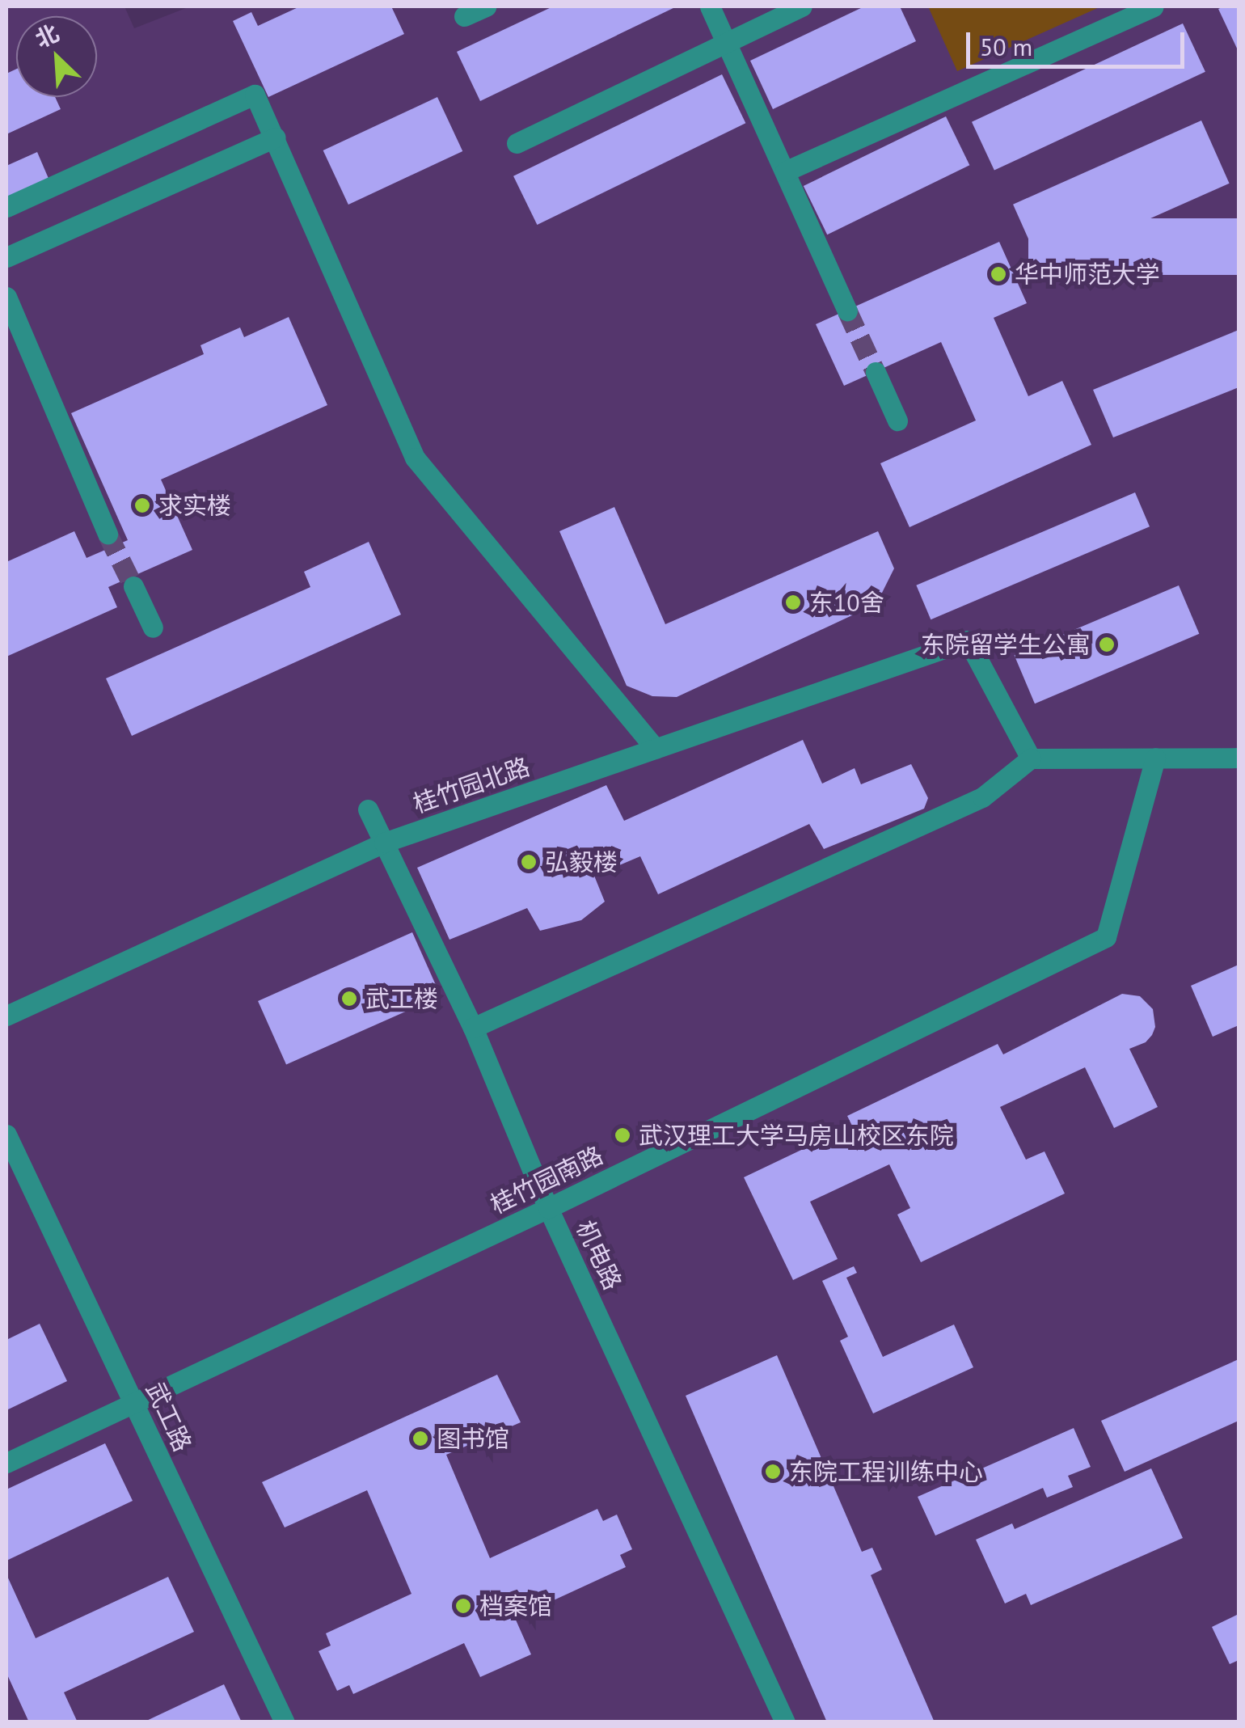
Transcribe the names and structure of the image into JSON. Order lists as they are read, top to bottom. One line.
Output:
{"streets":{"street":["桂竹园北路","桂竹园南路","机电路","武工路"]},"crossings":[["桂竹园北路","机电路"],["桂竹园南路","机电路"],["桂竹园南路","武工路"]],"places":["华中师范大学","求实楼","东10舍","东院留学生公寓","弘毅楼","武工楼","武汉理工大学马房山校区东院","图书馆","东院工程训练中心","档案馆"],"scale_bar":"50 m","north":"top left"}
